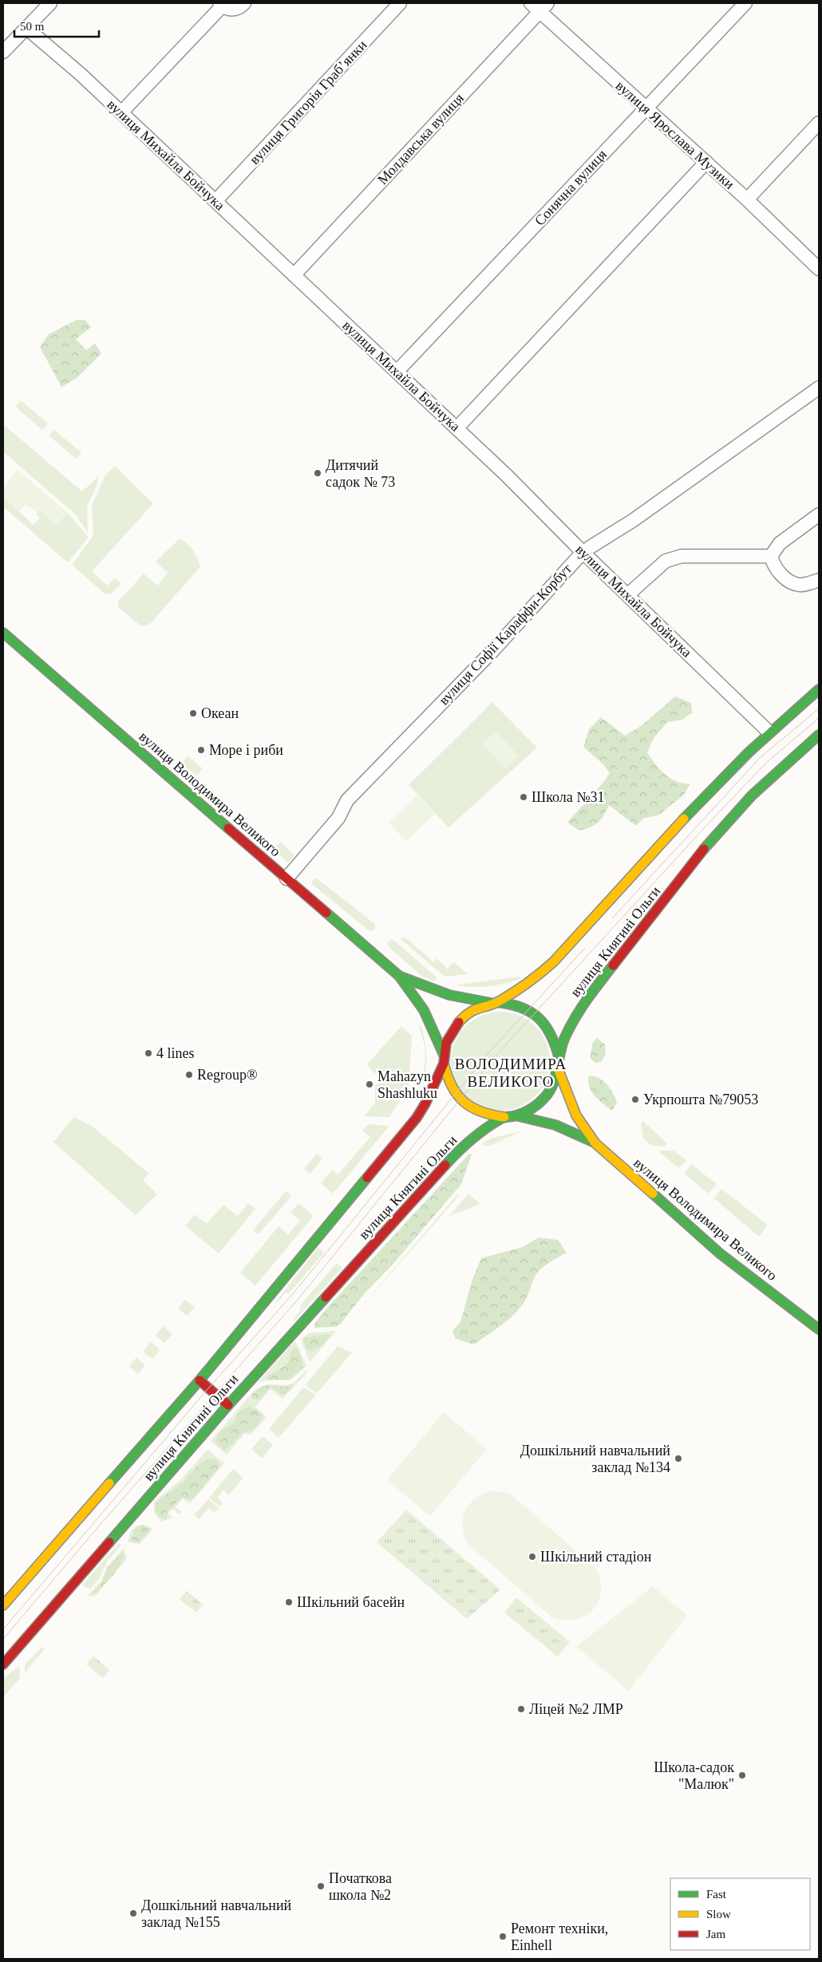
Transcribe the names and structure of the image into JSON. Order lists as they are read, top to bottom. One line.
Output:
{"streets":{"main road":["вулиця Володимира Великого","вулиця Княгині Ольги"],"street":["вулиця Григорія Грабʼянки","вулиця Ярослава Музики","Молдавська вулиця","вулиця Михайла Бойчука","Сонячна вулиця","вулиця Софії Караффи-Корбут"]},"crossings":[["вулиця Григорія Грабʼянки","вулиця Михайла Бойчука"],["вулиця Ярослава Музики","Молдавська вулиця"],["вулиця Ярослава Музики","Сонячна вулиця"],["Молдавська вулиця","вулиця Михайла Бойчука"],["вулиця Михайла Бойчука","Сонячна вулиця"],["вулиця Михайла Бойчука","вулиця Софії Караффи-Корбут"],["вулиця Михайла Бойчука","вулиця Княгині Ольги"],["вулиця Софії Караффи-Корбут","вулиця Володимира Великого"],["вулиця Володимира Великого","вулиця Княгині Ольги"]],"districts":["ВОЛОДИМИРА ВЕЛИКОГО"],"places":["Дитячий садок № 73","Океан","Море і риби","Школа №31","4 lines","Regroup®","Mahazyn Shashluku","Укрпошта №79053","Дошкільний навчальний заклад №134","Шкільний стадіон","Шкільний басейн","Ліцей №2 ЛМР","Школа-садок \"Малюк\"","Початкова школа №2","Дошкільний навчальний заклад №155","Ремонт техніки, Einhell"],"legend":["Fast","Slow","Jam"],"scale_bar":"50 m"}
